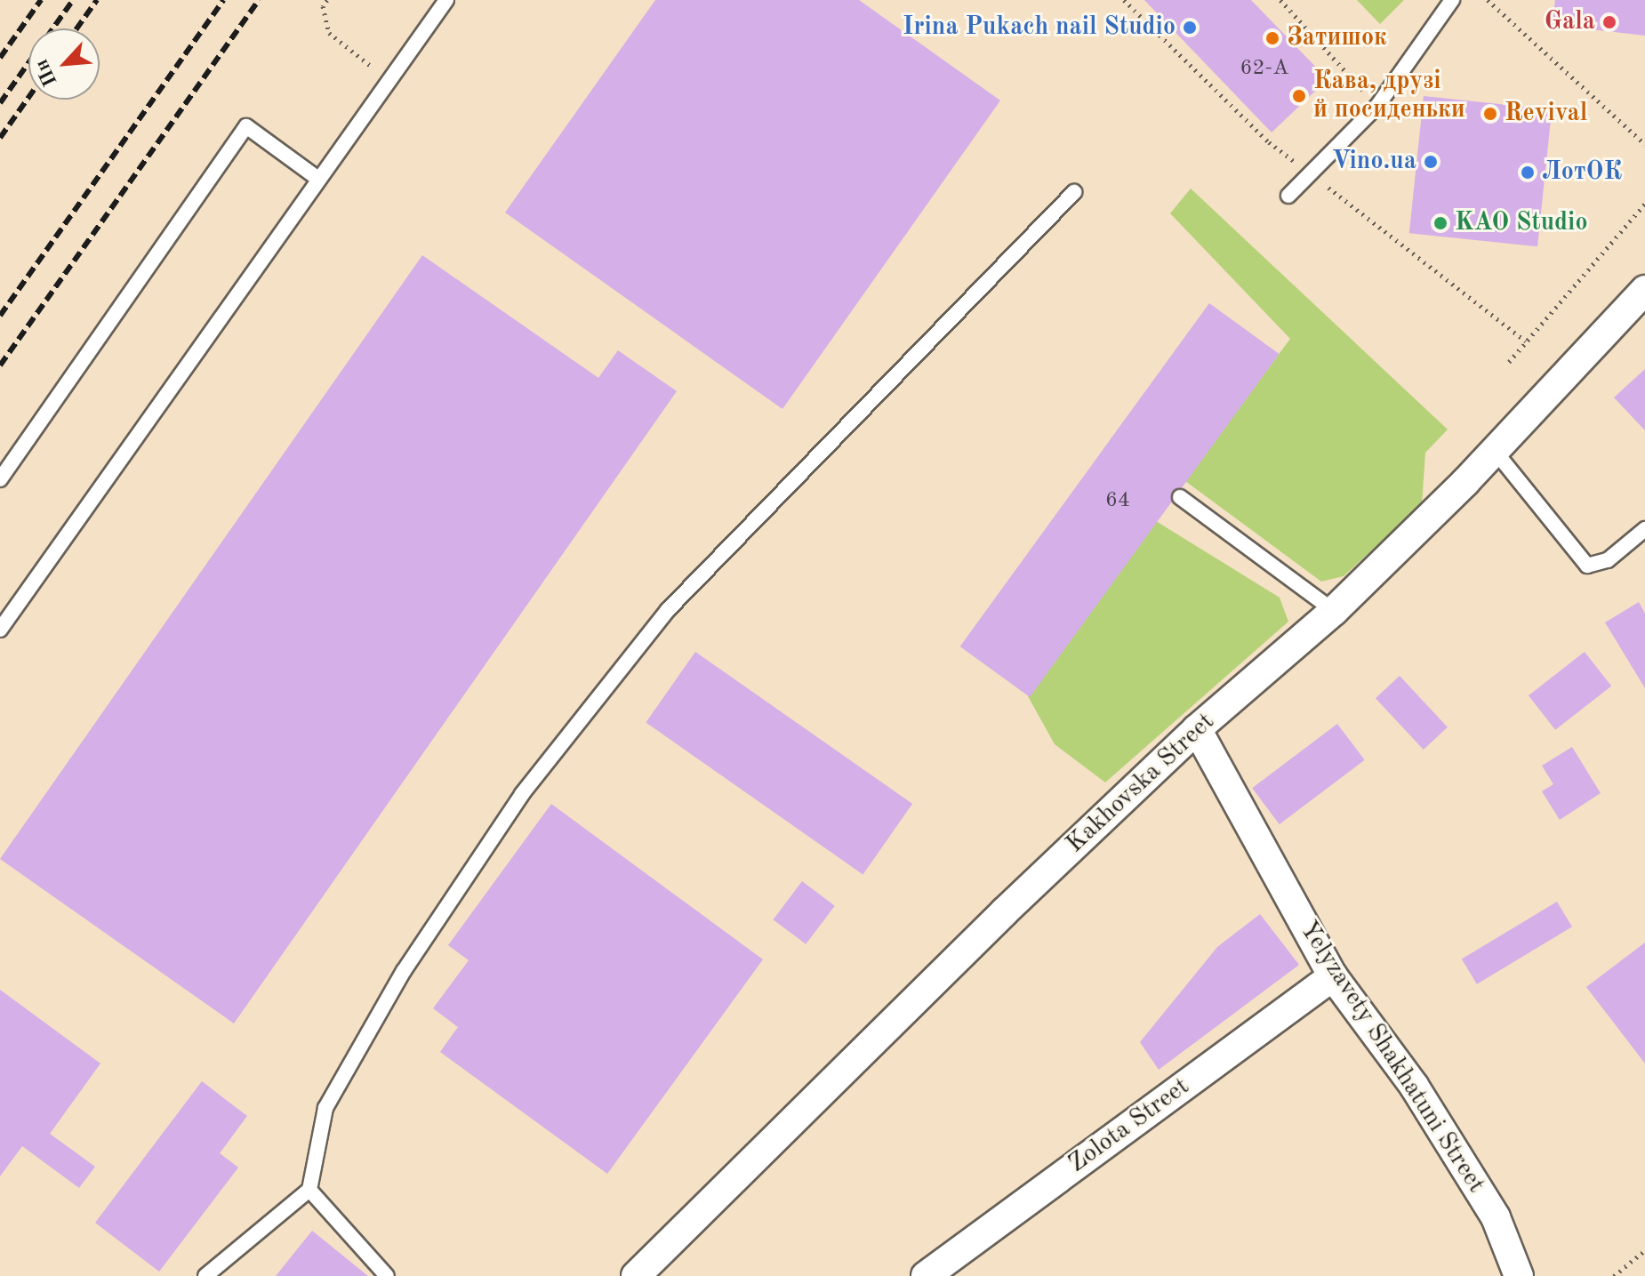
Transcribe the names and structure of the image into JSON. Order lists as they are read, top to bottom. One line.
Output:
{"streets":{"street":["Kakhovska Street","Yelyzavety Shakhatuni Street","Zolota Street"]},"crossings":[["Kakhovska Street","Yelyzavety Shakhatuni Street"],["Yelyzavety Shakhatuni Street","Zolota Street"]],"places":["Gala","Irina Pukach nail Studio","Затишок","Кава, друзі й посиденьки","Revival","Vino.ua","ЛотОК","KAO Studio"],"house_numbers":["62-А","64"],"north":"bottom left"}
